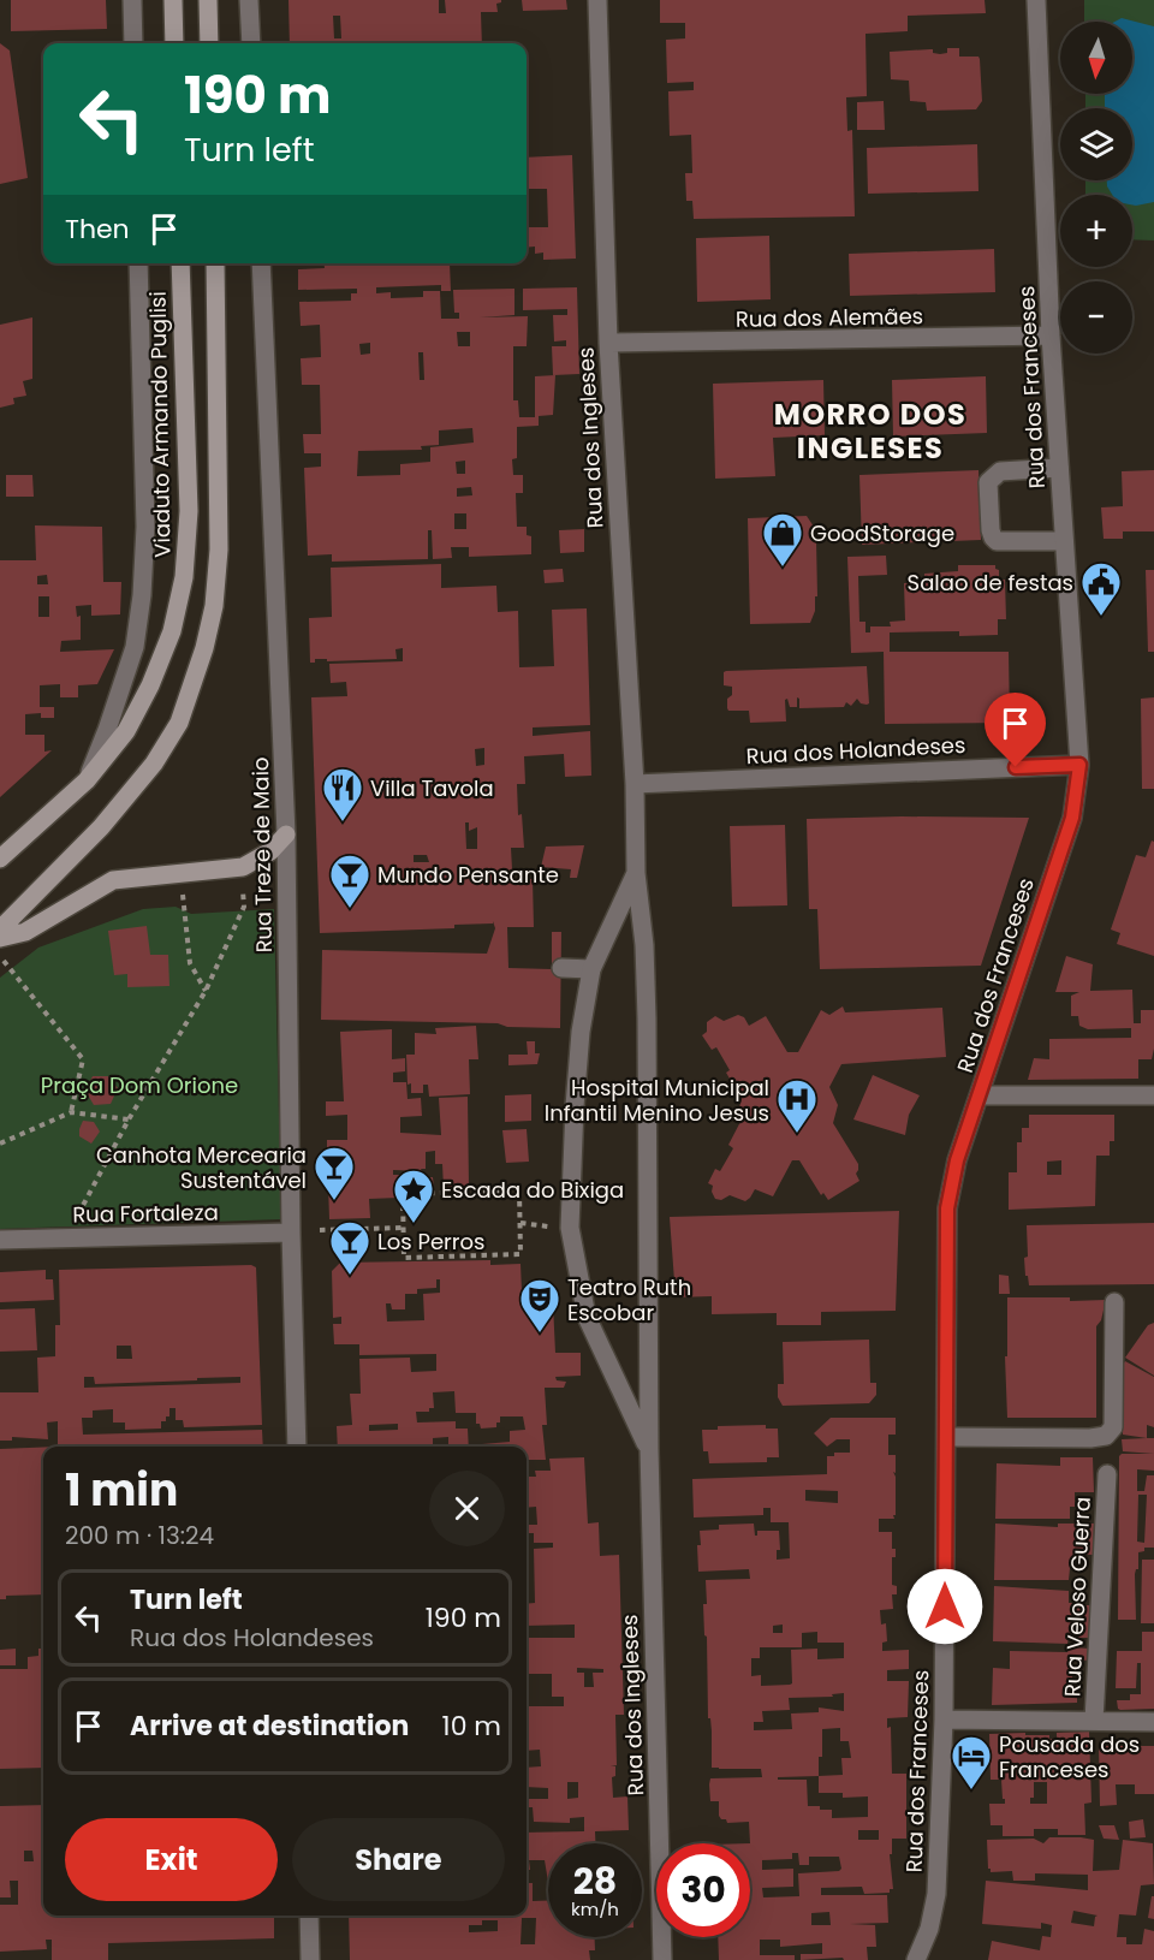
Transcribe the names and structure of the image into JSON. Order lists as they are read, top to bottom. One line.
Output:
{"streets":{"main road":["Viaduto Armando Puglisi"],"street":["Rua dos Alemães","Rua dos Franceses","Rua dos Ingleses","Rua dos Holandeses","Rua Treze de Maio","Rua Fortaleza","Rua Veloso Guerra"]},"crossings":[["Rua dos Alemães","Rua dos Franceses"],["Rua dos Alemães","Rua dos Ingleses"],["Rua dos Franceses","Rua dos Holandeses"],["Rua dos Franceses","Rua Veloso Guerra"],["Rua dos Ingleses","Rua dos Holandeses"],["Rua Treze de Maio","Rua Fortaleza"]],"districts":["MORRO DOS INGLESES"],"parks":["Praça Dom Orione"],"places":{"shop":["GoodStorage"],"public building":["Salao de festas"],"restaurant":["Villa Tavola"],"bar":["Mundo Pensante","Canhota Mercearia Sustentável","Los Perros"],"hospital":["Hospital Municipal Infantil Menino Jesus"],"place":["Escada do Bixiga"],"theatre":["Teatro Ruth Escobar"],"hotel":["Pousada dos Franceses"]},"north":"bottom","page":{"map_buttons":["+","−"],"turn":["190 m","Turn left"],"then":"Then","heading":["1 min","200 m · 13:24"],"list":[{"name":"Turn left","note":"Rua dos Holandeses","value":"190 m"},{"name":"Arrive at destination","value":"10 m"}],"buttons":["Exit","Share"],"speed":"28 km/h","limit":"30"}}
